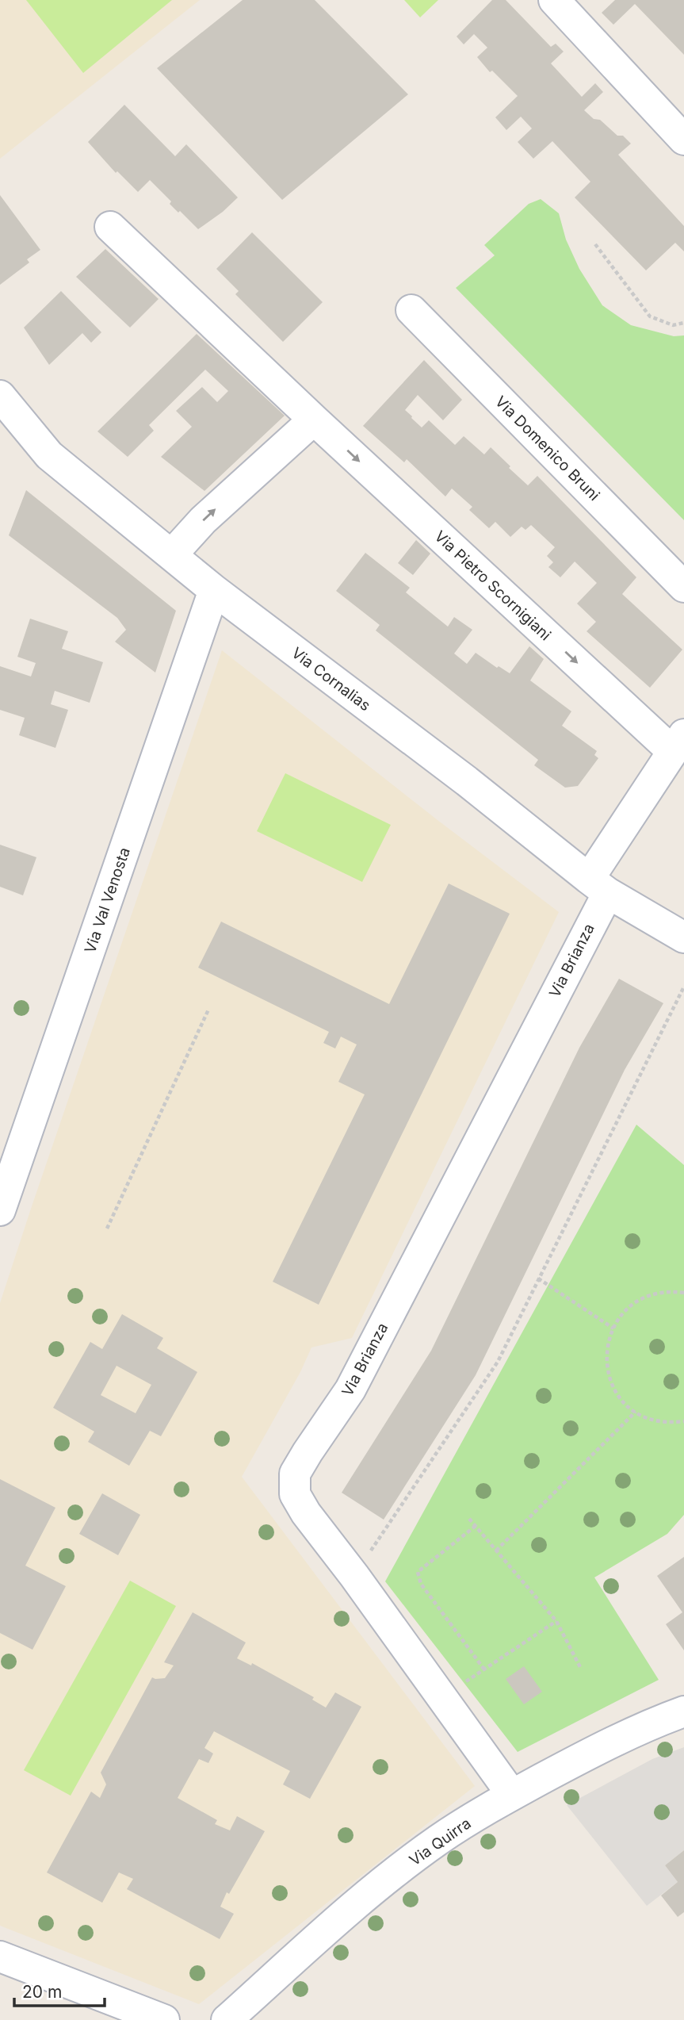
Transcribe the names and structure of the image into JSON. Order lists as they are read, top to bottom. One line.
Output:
{"streets":{"street":["Via Domenico Bruni","Via Pietro Scornigiani","Via Cornalias","Via Val Venosta","Via Brianza","Via Quirra"]},"crossings":[["Via Pietro Scornigiani","Via Brianza"],["Via Cornalias","Via Val Venosta"],["Via Cornalias","Via Brianza"],["Via Brianza","Via Quirra"]],"one_way":["Via Pietro Scornigiani"],"scale_bar":"20 m"}
